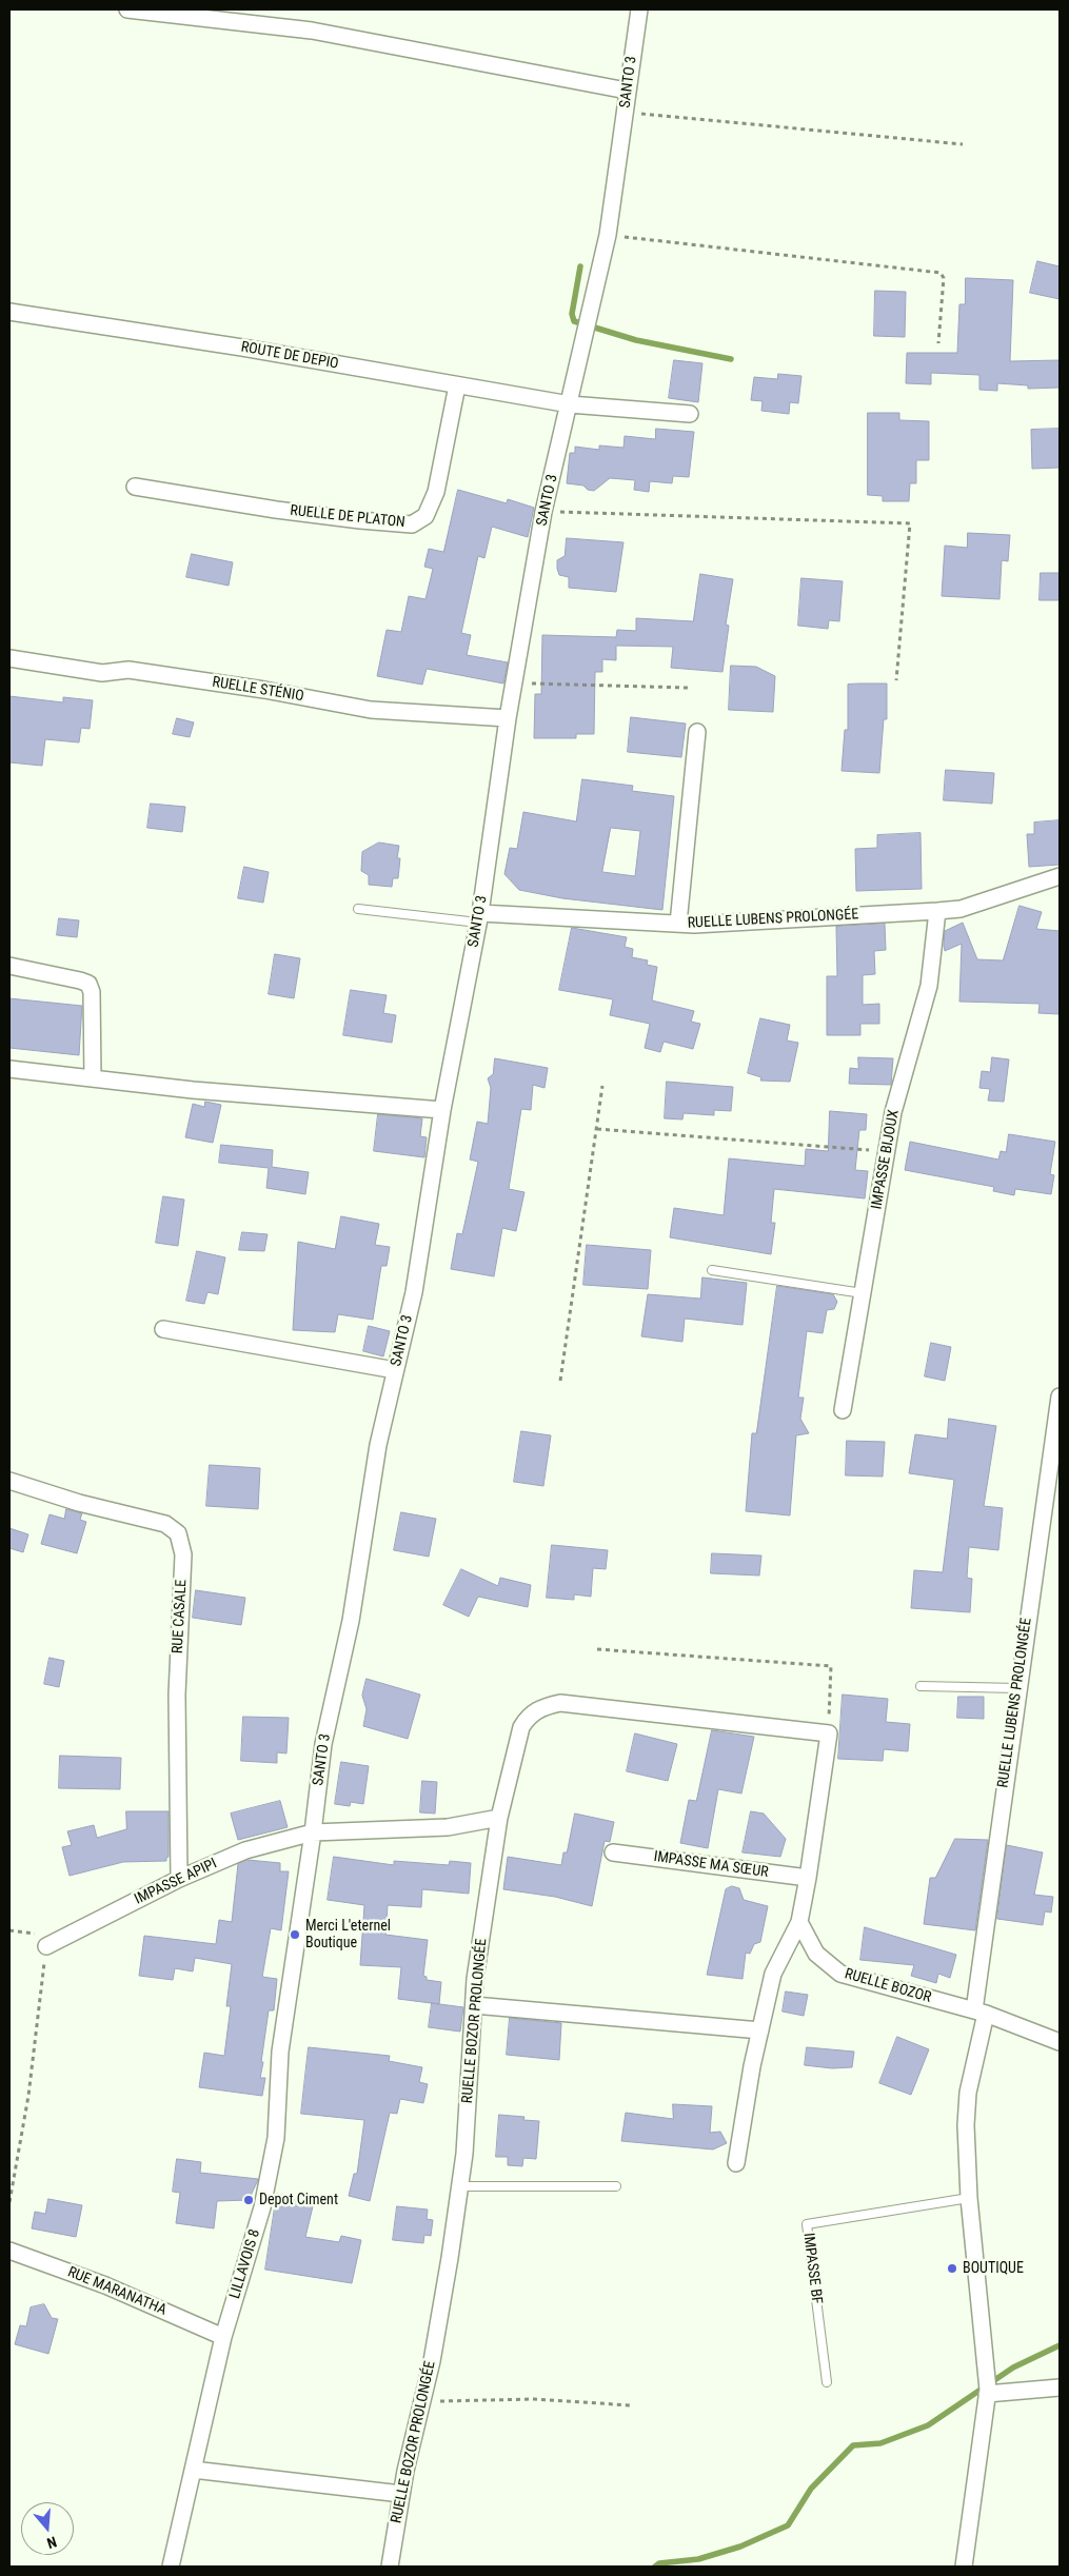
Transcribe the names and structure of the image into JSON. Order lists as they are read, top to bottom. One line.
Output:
{"streets":{"street":["SANTO 3","ROUTE DE DEPIO","RUELLE DE PLATON","RUELLE STÉNIO","RUELLE LUBENS PROLONGÉE","IMPASSE BIJOUX","RUE CASALE","IMPASSE MA SŒUR","IMPASSE APIPI","RUELLE BOZOR","RUELLE BOZOR PROLONGÉE","LILLAVOIS 8","RUE MARANATHA"],"lane":["IMPASSE BF"]},"crossings":[["SANTO 3","ROUTE DE DEPIO"],["SANTO 3","RUELLE STÉNIO"],["SANTO 3","RUELLE LUBENS PROLONGÉE"],["SANTO 3","IMPASSE APIPI"],["SANTO 3","LILLAVOIS 8"],["ROUTE DE DEPIO","RUELLE DE PLATON"],["RUELLE LUBENS PROLONGÉE","IMPASSE BIJOUX"],["RUELLE LUBENS PROLONGÉE","RUELLE BOZOR"],["RUELLE LUBENS PROLONGÉE","IMPASSE BF"],["RUE CASALE","IMPASSE APIPI"],["IMPASSE APIPI","RUELLE BOZOR PROLONGÉE"],["IMPASSE APIPI","LILLAVOIS 8"],["LILLAVOIS 8","RUE MARANATHA"]],"places":["Merci L'eternel Boutique","Depot Ciment","BOUTIQUE"],"north":"bottom"}
